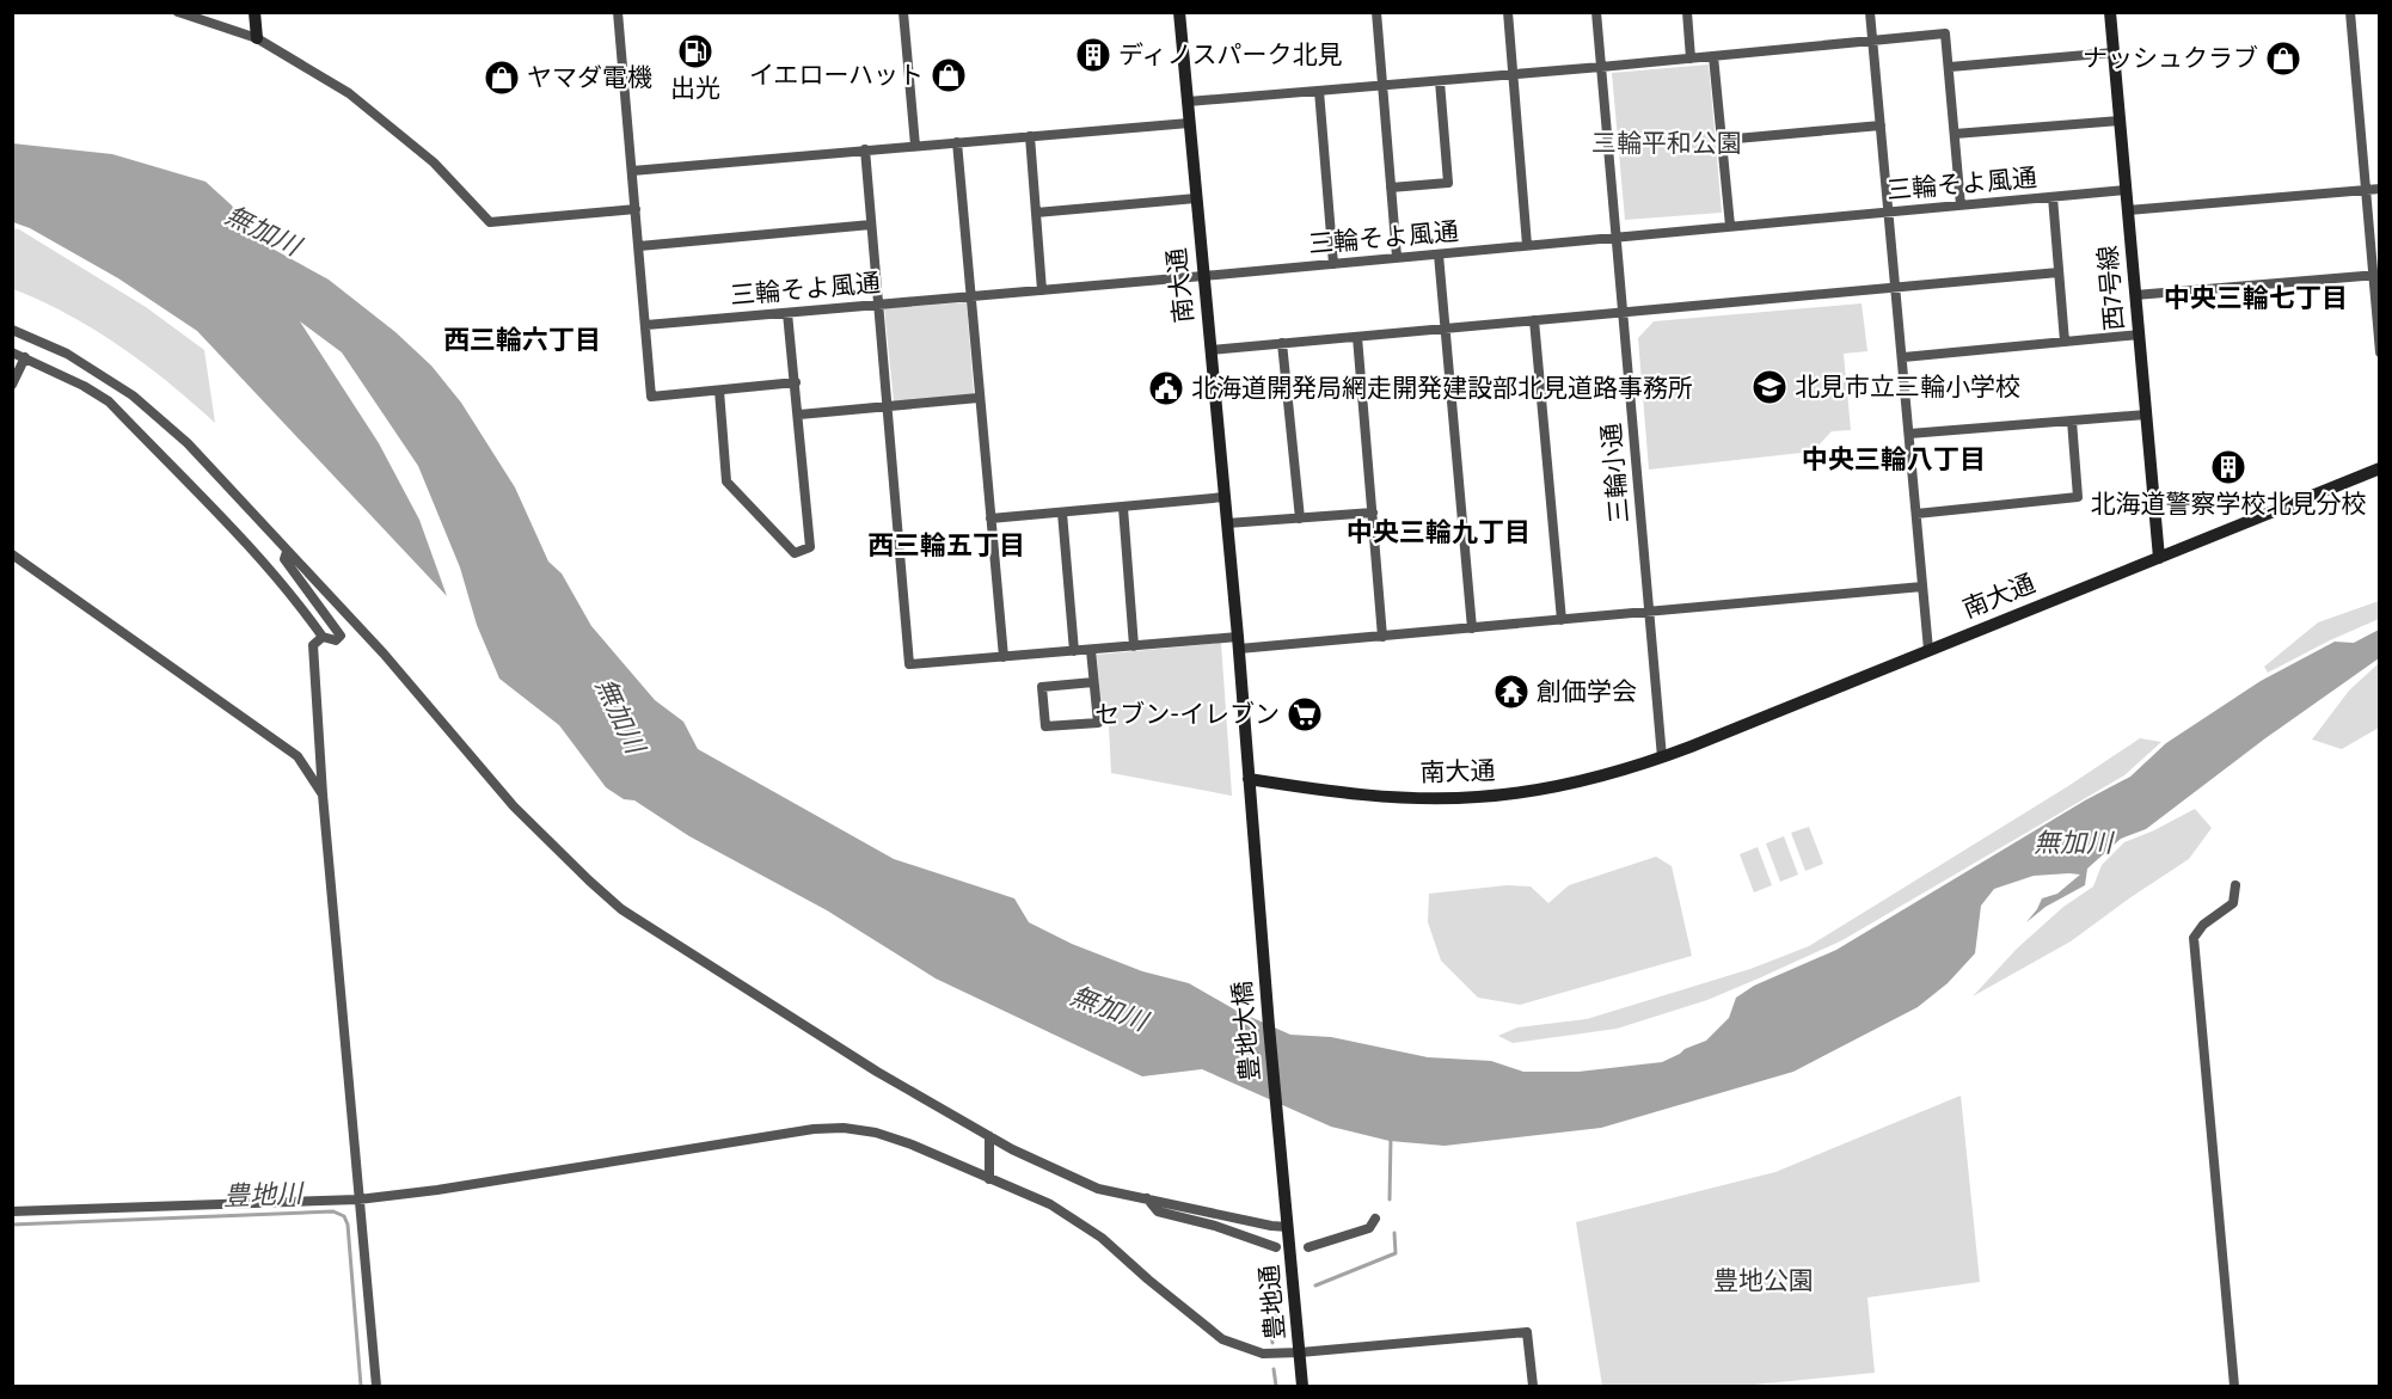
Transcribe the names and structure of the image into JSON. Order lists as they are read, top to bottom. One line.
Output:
{"streets":{"street":["三輪そよ風通","南大通","西7号線","三輪小通","豊地大橋","豊地通"]},"crossings":[["三輪そよ風通","南大通"],["三輪そよ風通","西7号線"],["三輪そよ風通","三輪小通"],["南大通","西7号線"],["南大通","三輪小通"],["南大通","豊地大橋"],["豊地大橋","豊地通"]],"districts":["中央三輪七丁目","西三輪六丁目","中央三輪八丁目","中央三輪九丁目","西三輪五丁目"],"water":["無加川","豊地川"],"parks":["三輪平和公園","豊地公園"],"places":{"fuel station":["出光"],"building":["ディノスパーク北見","北海道警察学校北見分校"],"shop":["ナッシュクラブ","イエローハット","ヤマダ電機"],"school or university":["北見市立三輪小学校"],"public building":["北海道開発局網走開発建設部北見道路事務所"],"temple":["創価学会"],"supermarket":["セブン-イレブン"]}}
